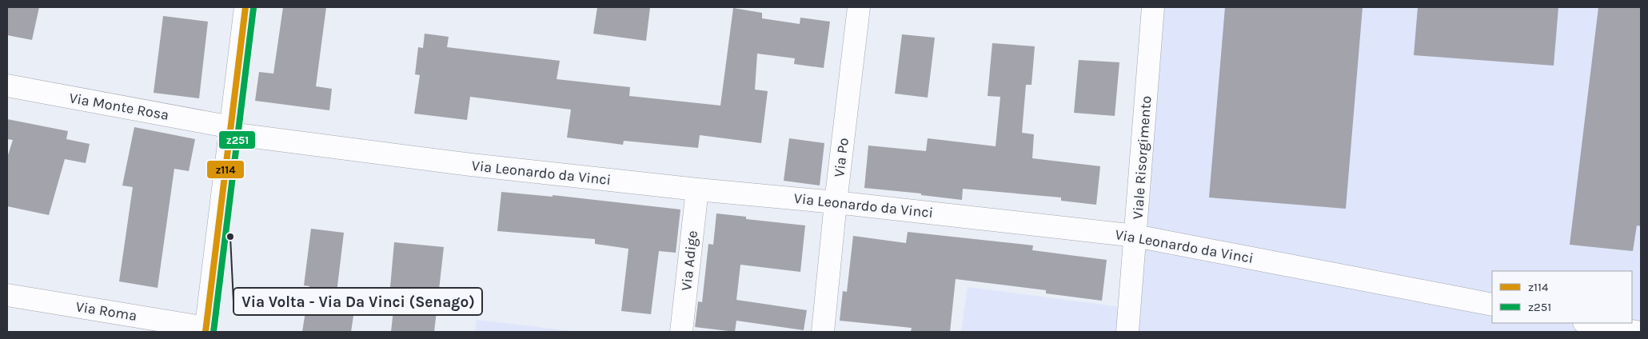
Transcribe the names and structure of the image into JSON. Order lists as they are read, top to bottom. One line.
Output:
{"streets":{"street":["Via Monte Rosa","Via Po","Viale Risorgimento","Via Leonardo da Vinci","Via Adige","Via Roma"]},"crossings":[["Via Monte Rosa","Via Leonardo da Vinci"],["Via Po","Via Leonardo da Vinci"],["Viale Risorgimento","Via Leonardo da Vinci"],["Via Leonardo da Vinci","Via Adige"]],"places":["Via Volta - Via Da Vinci (Senago)"],"lines":["transit line z114","transit line z251"],"legend":["z114","z251"]}
